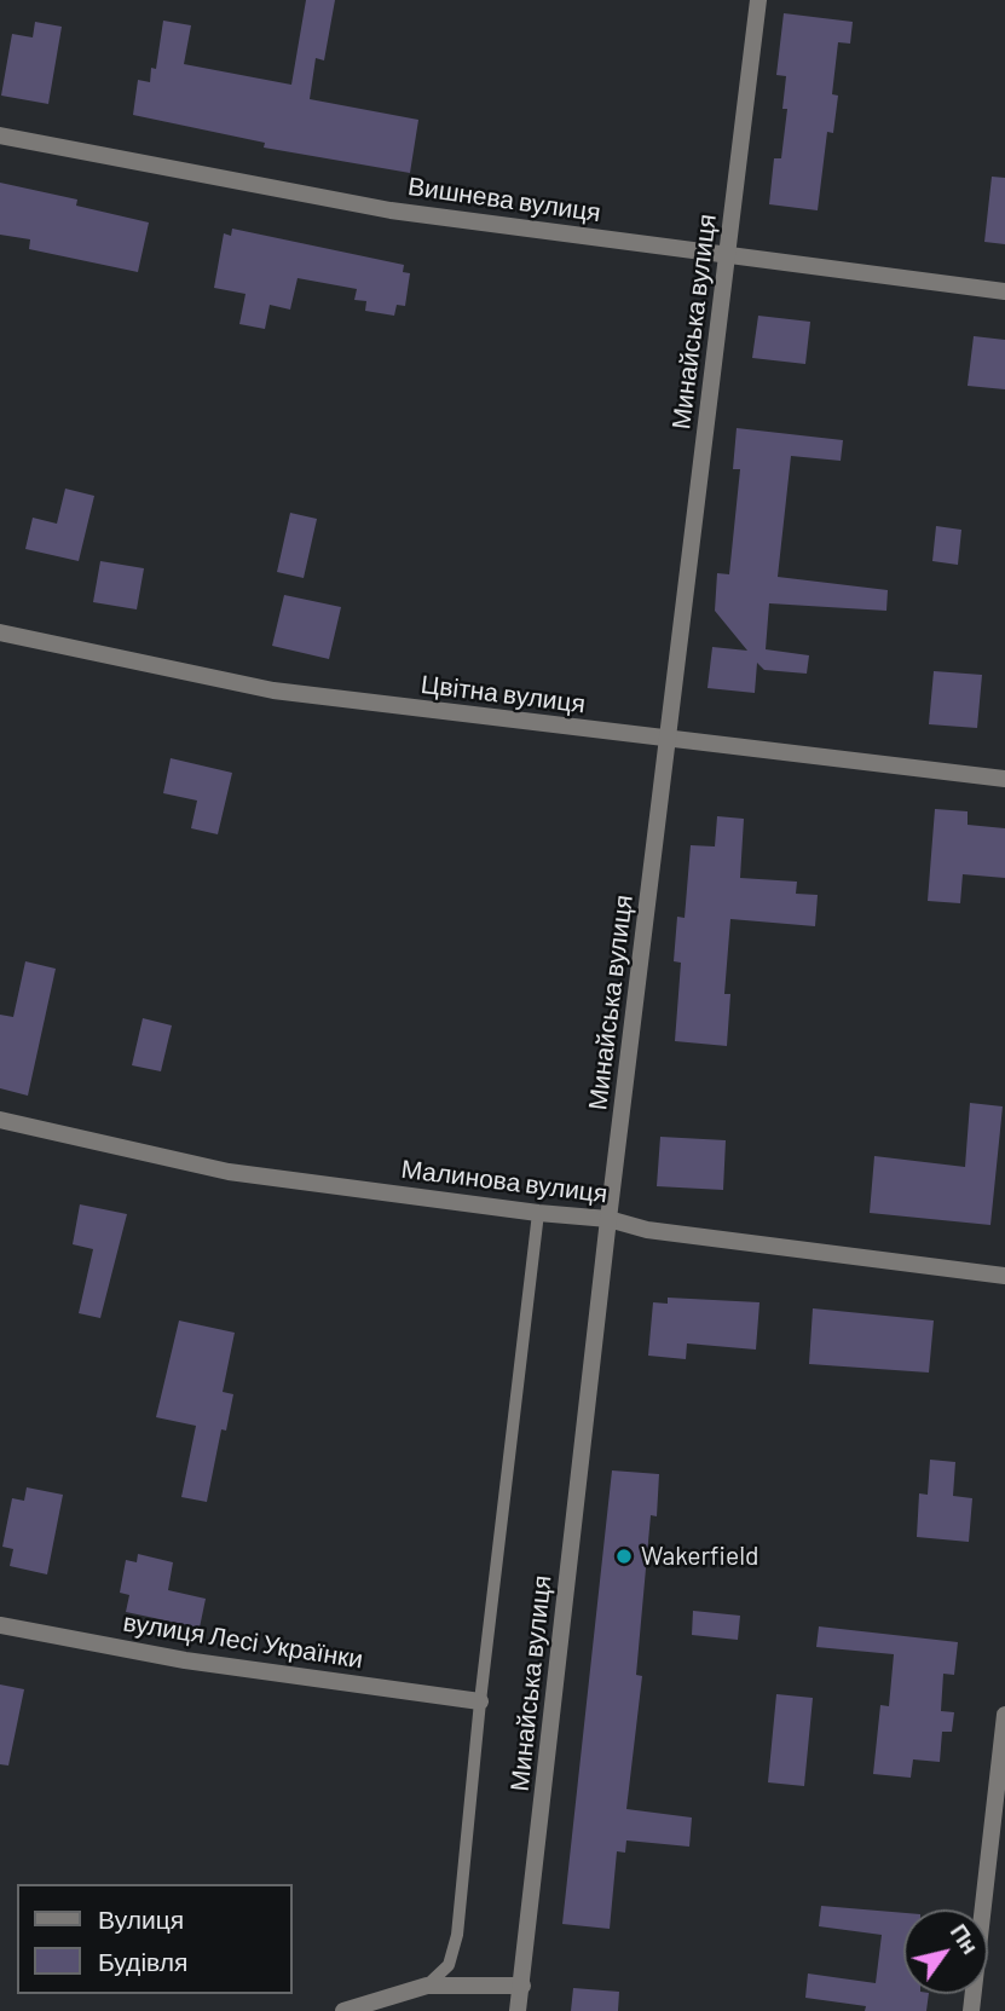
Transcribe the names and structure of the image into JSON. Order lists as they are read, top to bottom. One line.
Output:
{"streets":{"street":["Вишнева вулиця","Минайська вулиця","Цвітна вулиця","Малинова вулиця","вулиця Лесі Українки"]},"crossings":[["Вишнева вулиця","Минайська вулиця"],["Минайська вулиця","Цвітна вулиця"],["Минайська вулиця","Малинова вулиця"]],"places":["Wakerfield"],"legend":["Вулиця","Будівля"],"north":"top right"}
